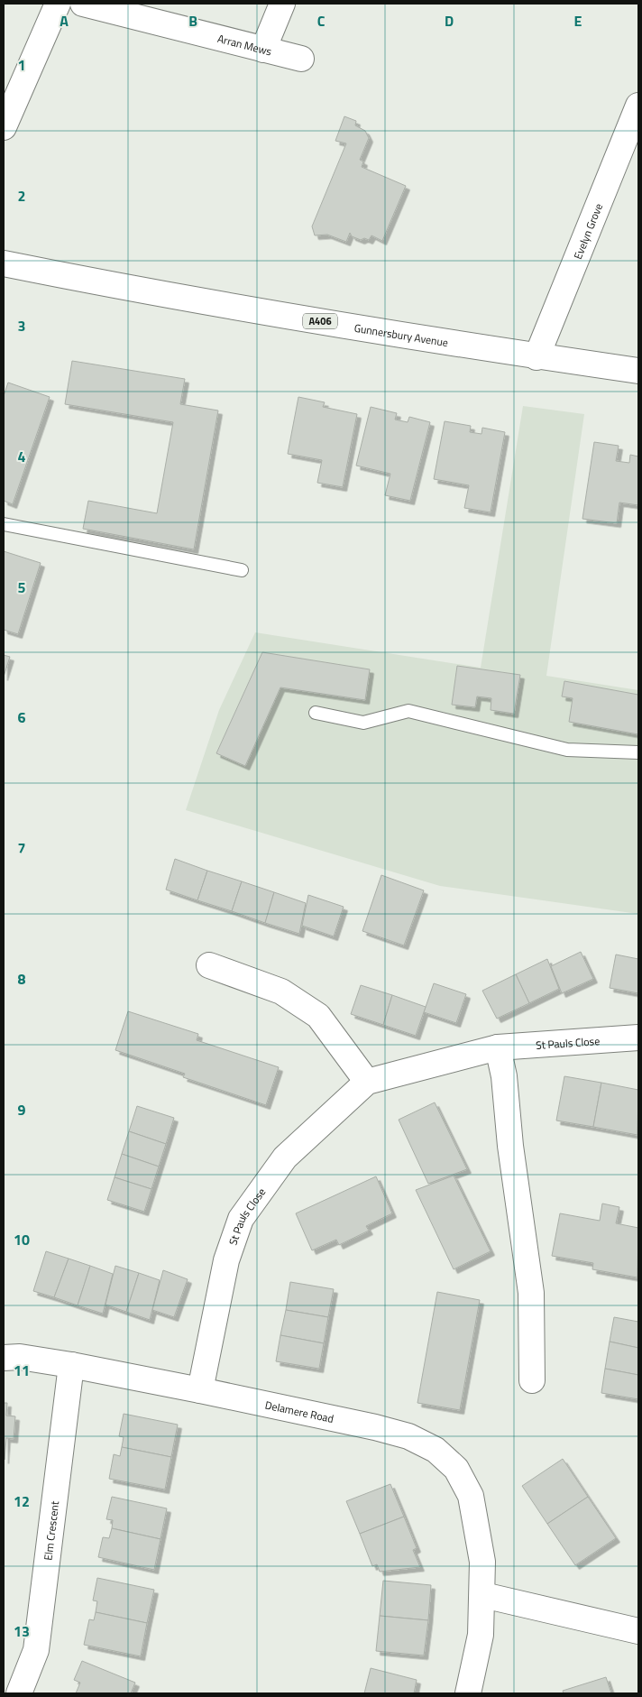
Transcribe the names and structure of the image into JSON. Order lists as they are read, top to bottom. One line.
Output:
{"streets":{"main road":["Arran Mews","Evelyn Grove","A406","Gunnersbury Avenue","St Pauls Close","Delamere Road","Elm Crescent"]},"crossings":[["Evelyn Grove","Gunnersbury Avenue"],["St Pauls Close","Delamere Road"],["Delamere Road","Elm Crescent"]],"grid":{"columns":["A","B","C","D","E"],"rows":["1","2","3","4","5","6","7","8","9","10","11","12","13"]}}
